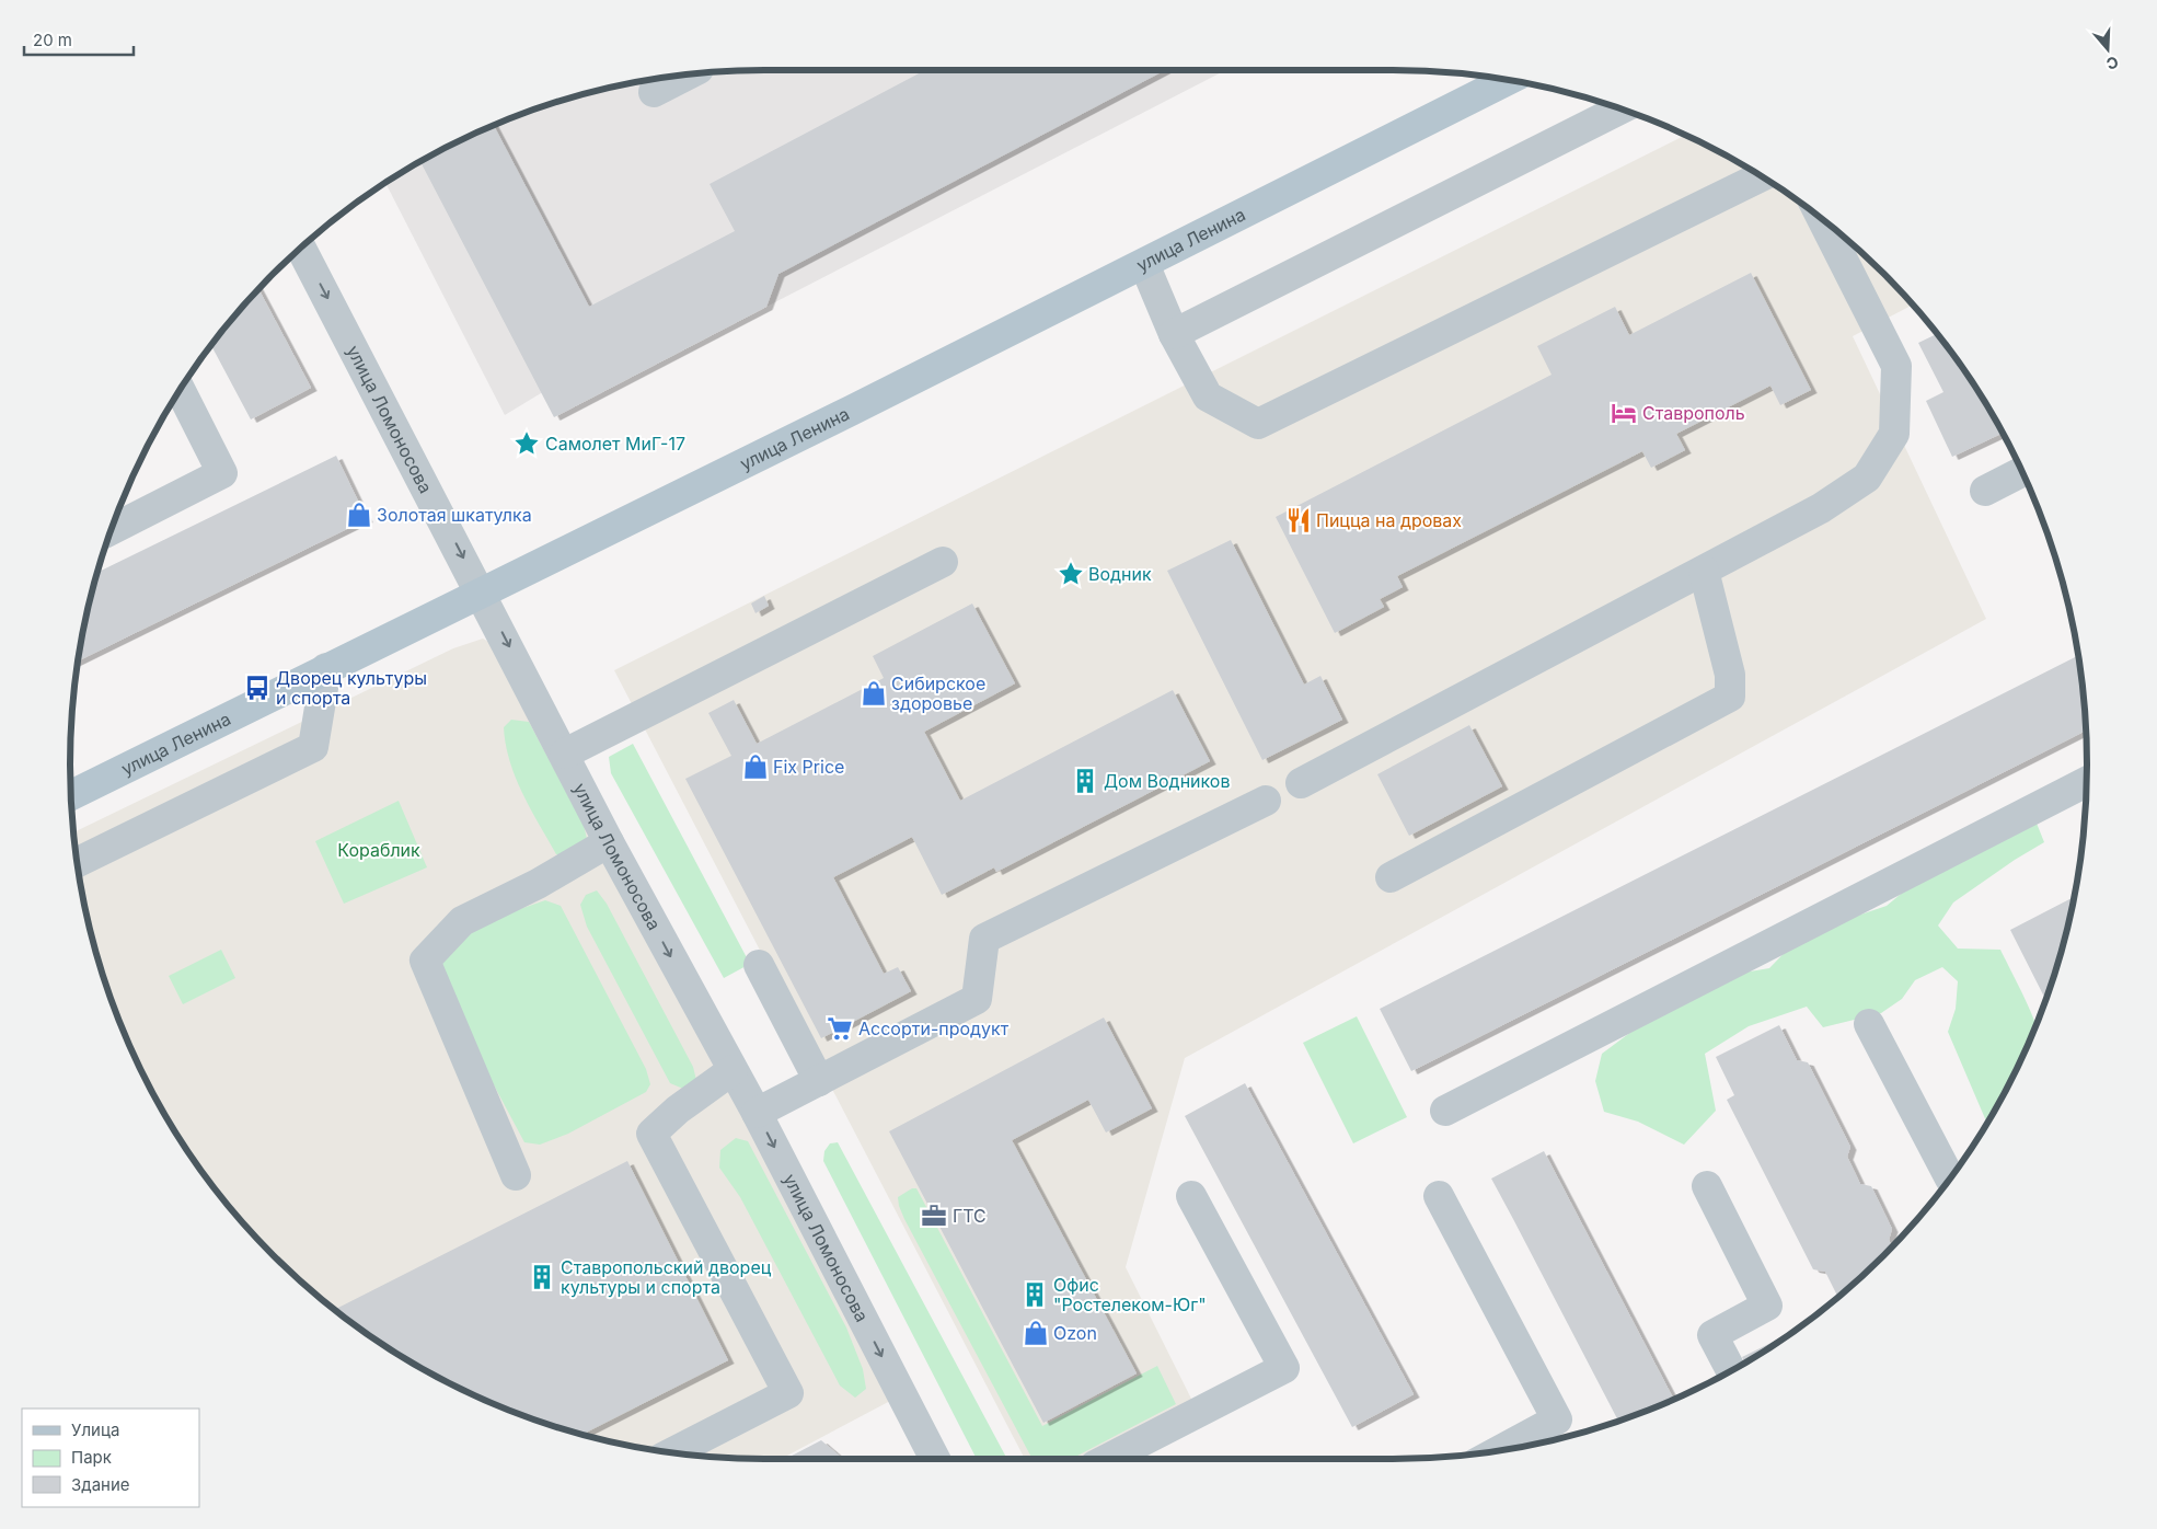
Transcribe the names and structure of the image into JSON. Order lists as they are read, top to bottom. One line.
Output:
{"streets":{"main road":["улица Ленина"],"street":["улица Ломоносова"]},"crossings":[["улица Ленина","улица Ломоносова"]],"one_way":["улица Ломоносова"],"parks":["Кораблик"],"places":{"hotel":["Ставрополь"],"place":["Самолет МиГ-17","Водник"],"shop":["Золотая шкатулка","Сибирское здоровье","Fix Price","Ozon"],"restaurant":["Пицца на дровах"],"bus stop":["Дворец культуры и спорта"],"building":["Дом Водников","Ставропольский дворец культуры и спорта","Офис \"Ростелеком-Юг\""],"supermarket":["Ассорти-продукт"],"office":["ГТС"]},"legend":["Улица","Парк","Здание"],"scale_bar":"20 m","north":"bottom"}
